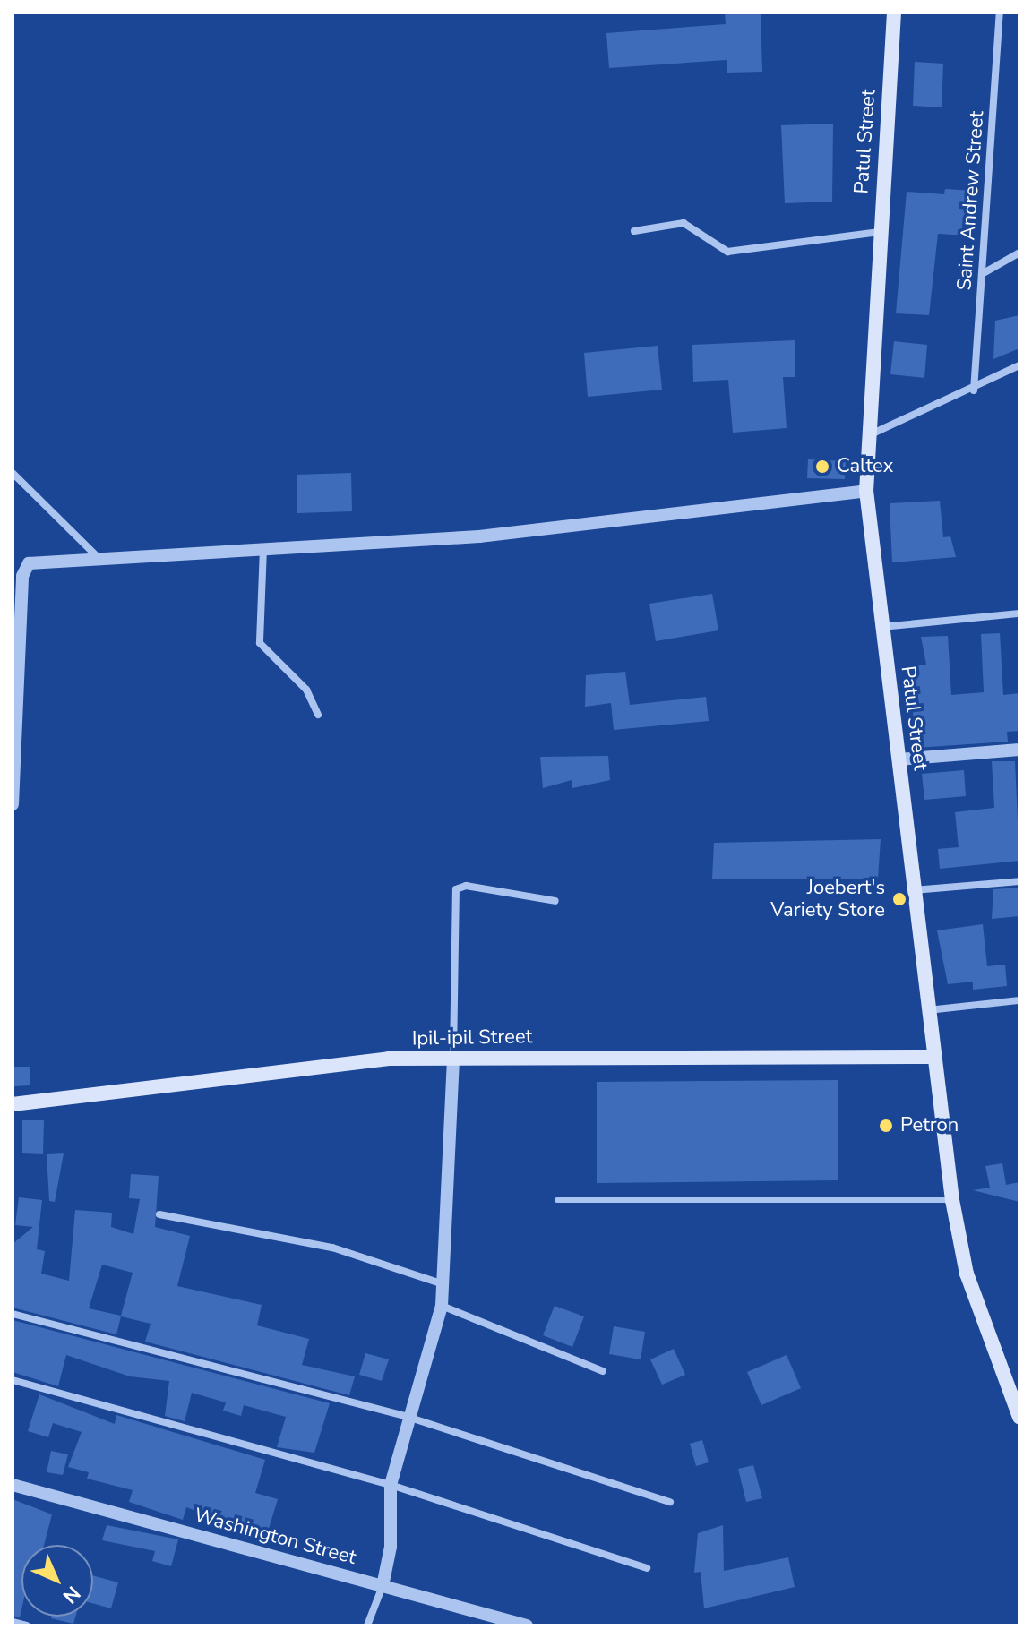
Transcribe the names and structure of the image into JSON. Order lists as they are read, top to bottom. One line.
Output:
{"streets":{"main road":["Patul Street","Ipil-ipil Street"],"street":["Saint Andrew Street","Washington Street"]},"crossings":[["Patul Street","Ipil-ipil Street"]],"places":["Caltex","Joebert's Variety Store","Petron"],"north":"bottom right"}
